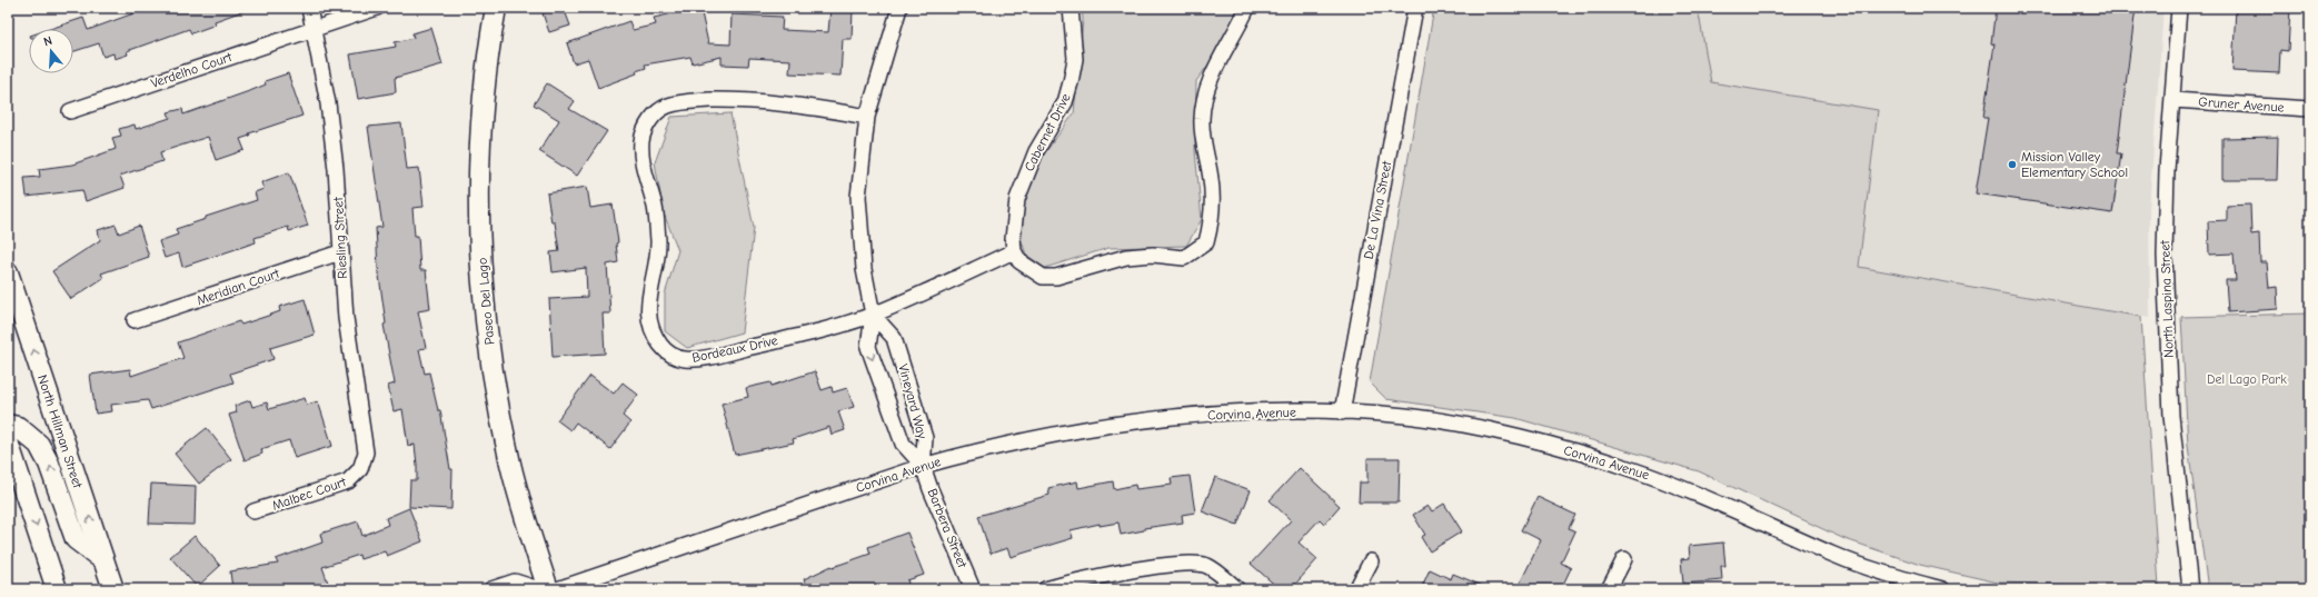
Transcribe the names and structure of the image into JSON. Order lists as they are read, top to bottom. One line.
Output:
{"streets":{"main road":["Paseo Del Lago","North Hillman Street"],"street":["Verdelho Court","Gruner Avenue","Cabernet Drive","De La Vina Street","Riesling Street","Meridian Court","North Laspina Street","Bordeaux Drive","Vineyard Way","Corvina Avenue","Malbec Court","Barbera Street"]},"crossings":[["Verdelho Court","Riesling Street"],["Gruner Avenue","North Laspina Street"],["Cabernet Drive","Bordeaux Drive"],["De La Vina Street","Corvina Avenue"],["Riesling Street","Meridian Court"],["Riesling Street","Malbec Court"],["Bordeaux Drive","Vineyard Way"],["Vineyard Way","Corvina Avenue"],["Vineyard Way","Barbera Street"],["Corvina Avenue","Barbera Street"]],"parks":["Del Lago Park"],"places":["Mission Valley Elementary School"],"north":"top"}
